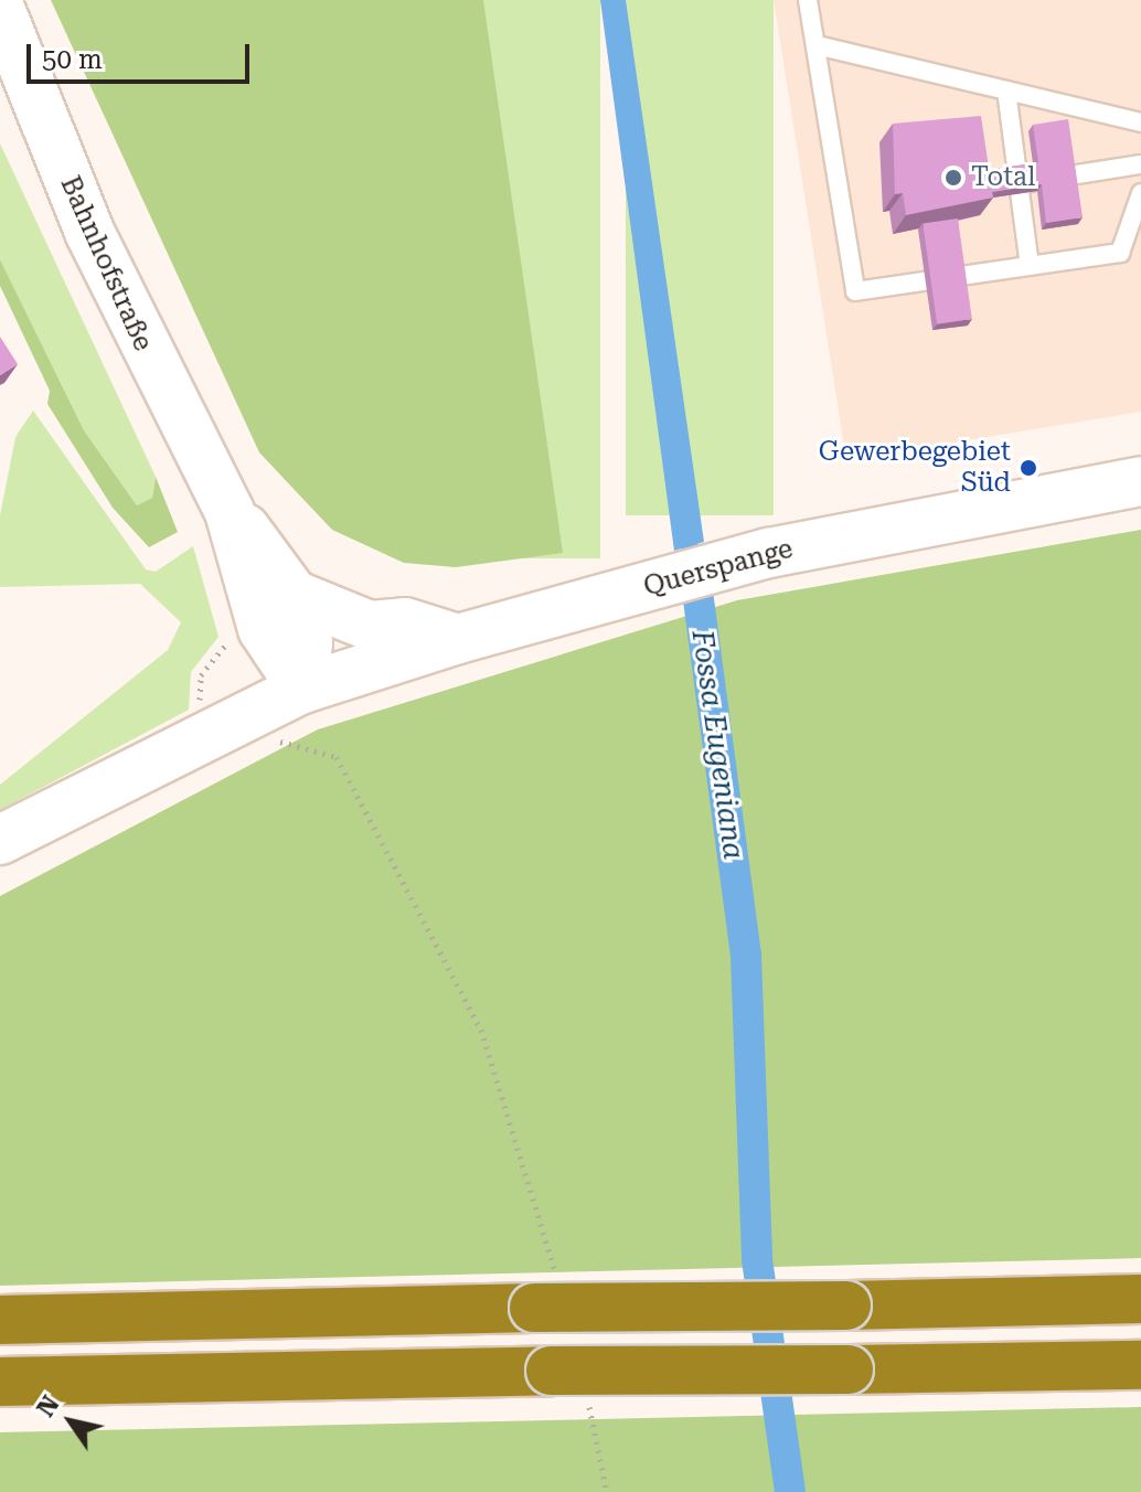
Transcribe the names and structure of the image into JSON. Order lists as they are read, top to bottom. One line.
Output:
{"streets":{"street":["Bahnhofstraße","Querspange"]},"crossings":[["Bahnhofstraße","Querspange"]],"water":["Fossa Eugeniana"],"places":["Total","Gewerbegebiet Süd"],"scale_bar":"50 m","north":"top left"}
